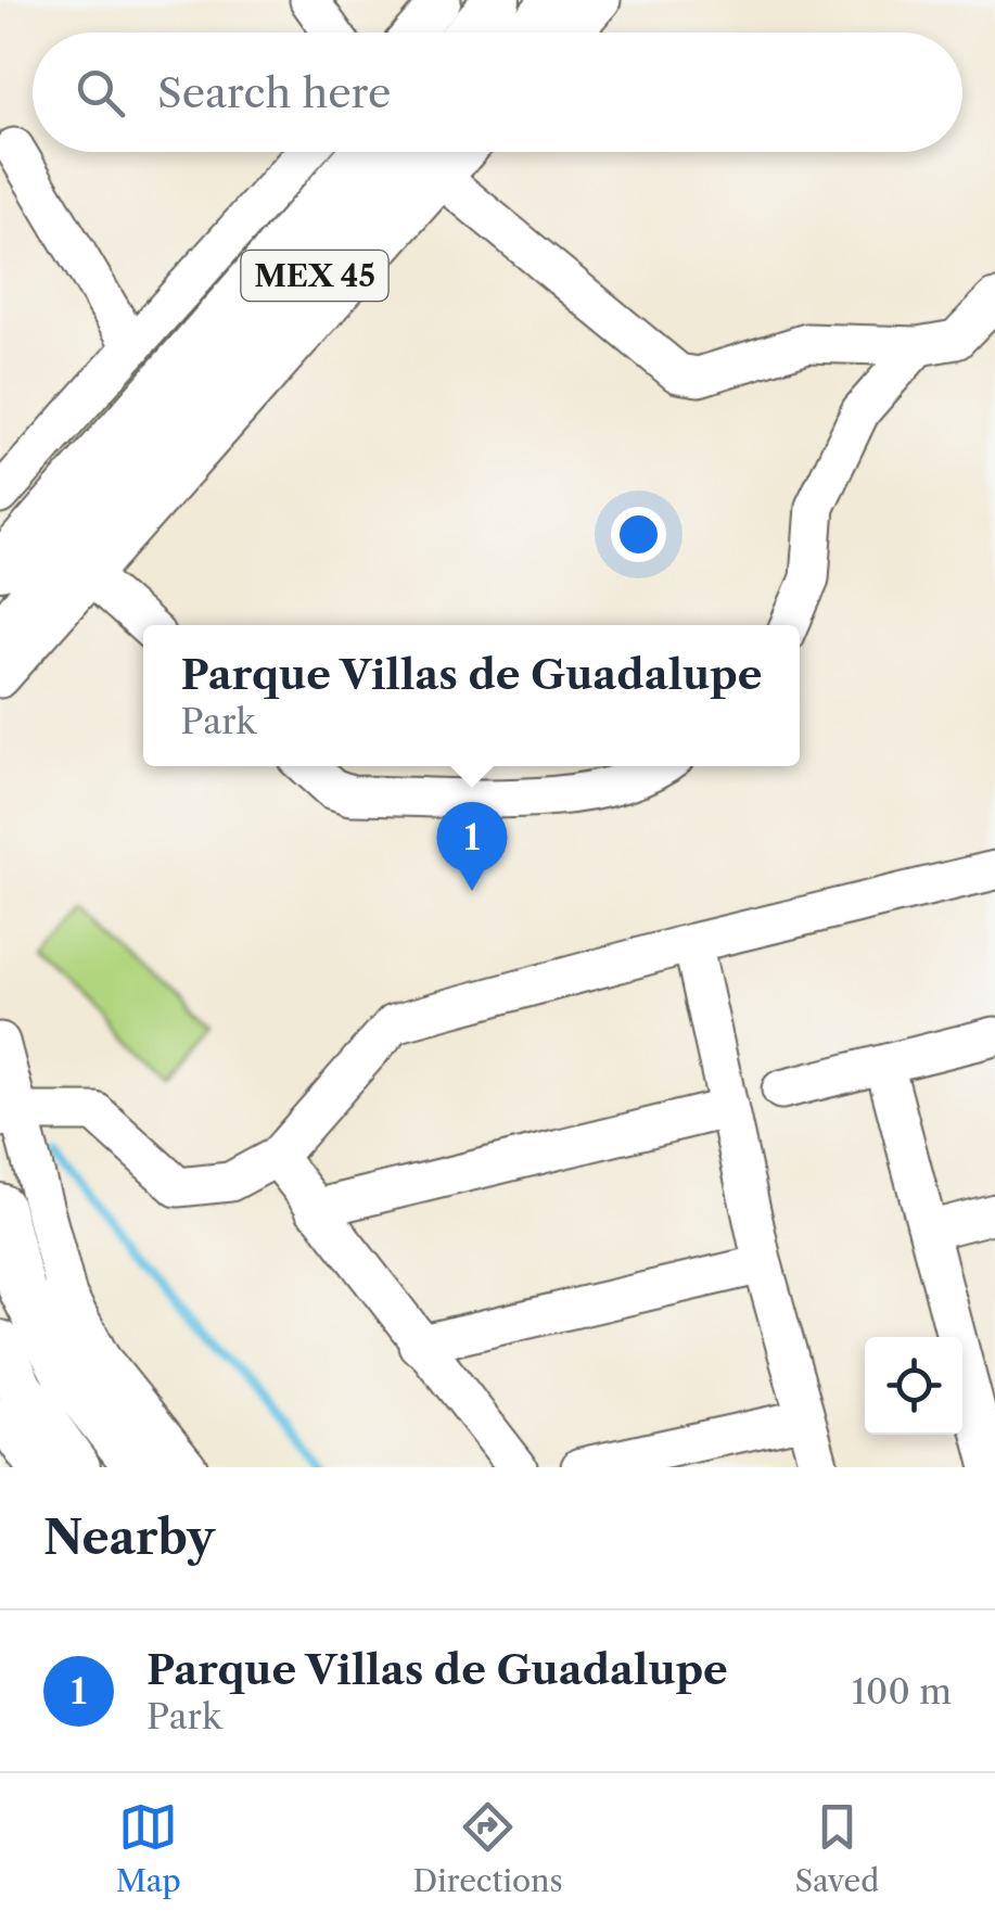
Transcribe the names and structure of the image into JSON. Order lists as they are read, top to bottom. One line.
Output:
{"streets":{"main road":["MEX 45"]},"page":{"search":"Search here","popup":["Parque Villas de Guadalupe","Park"],"pins":"1","heading":"Nearby","list":[{"mark":"1","name":"Parque Villas de Guadalupe","note":"Park","value":"100 m"}],"nav":["Map","Directions","Saved"]}}
